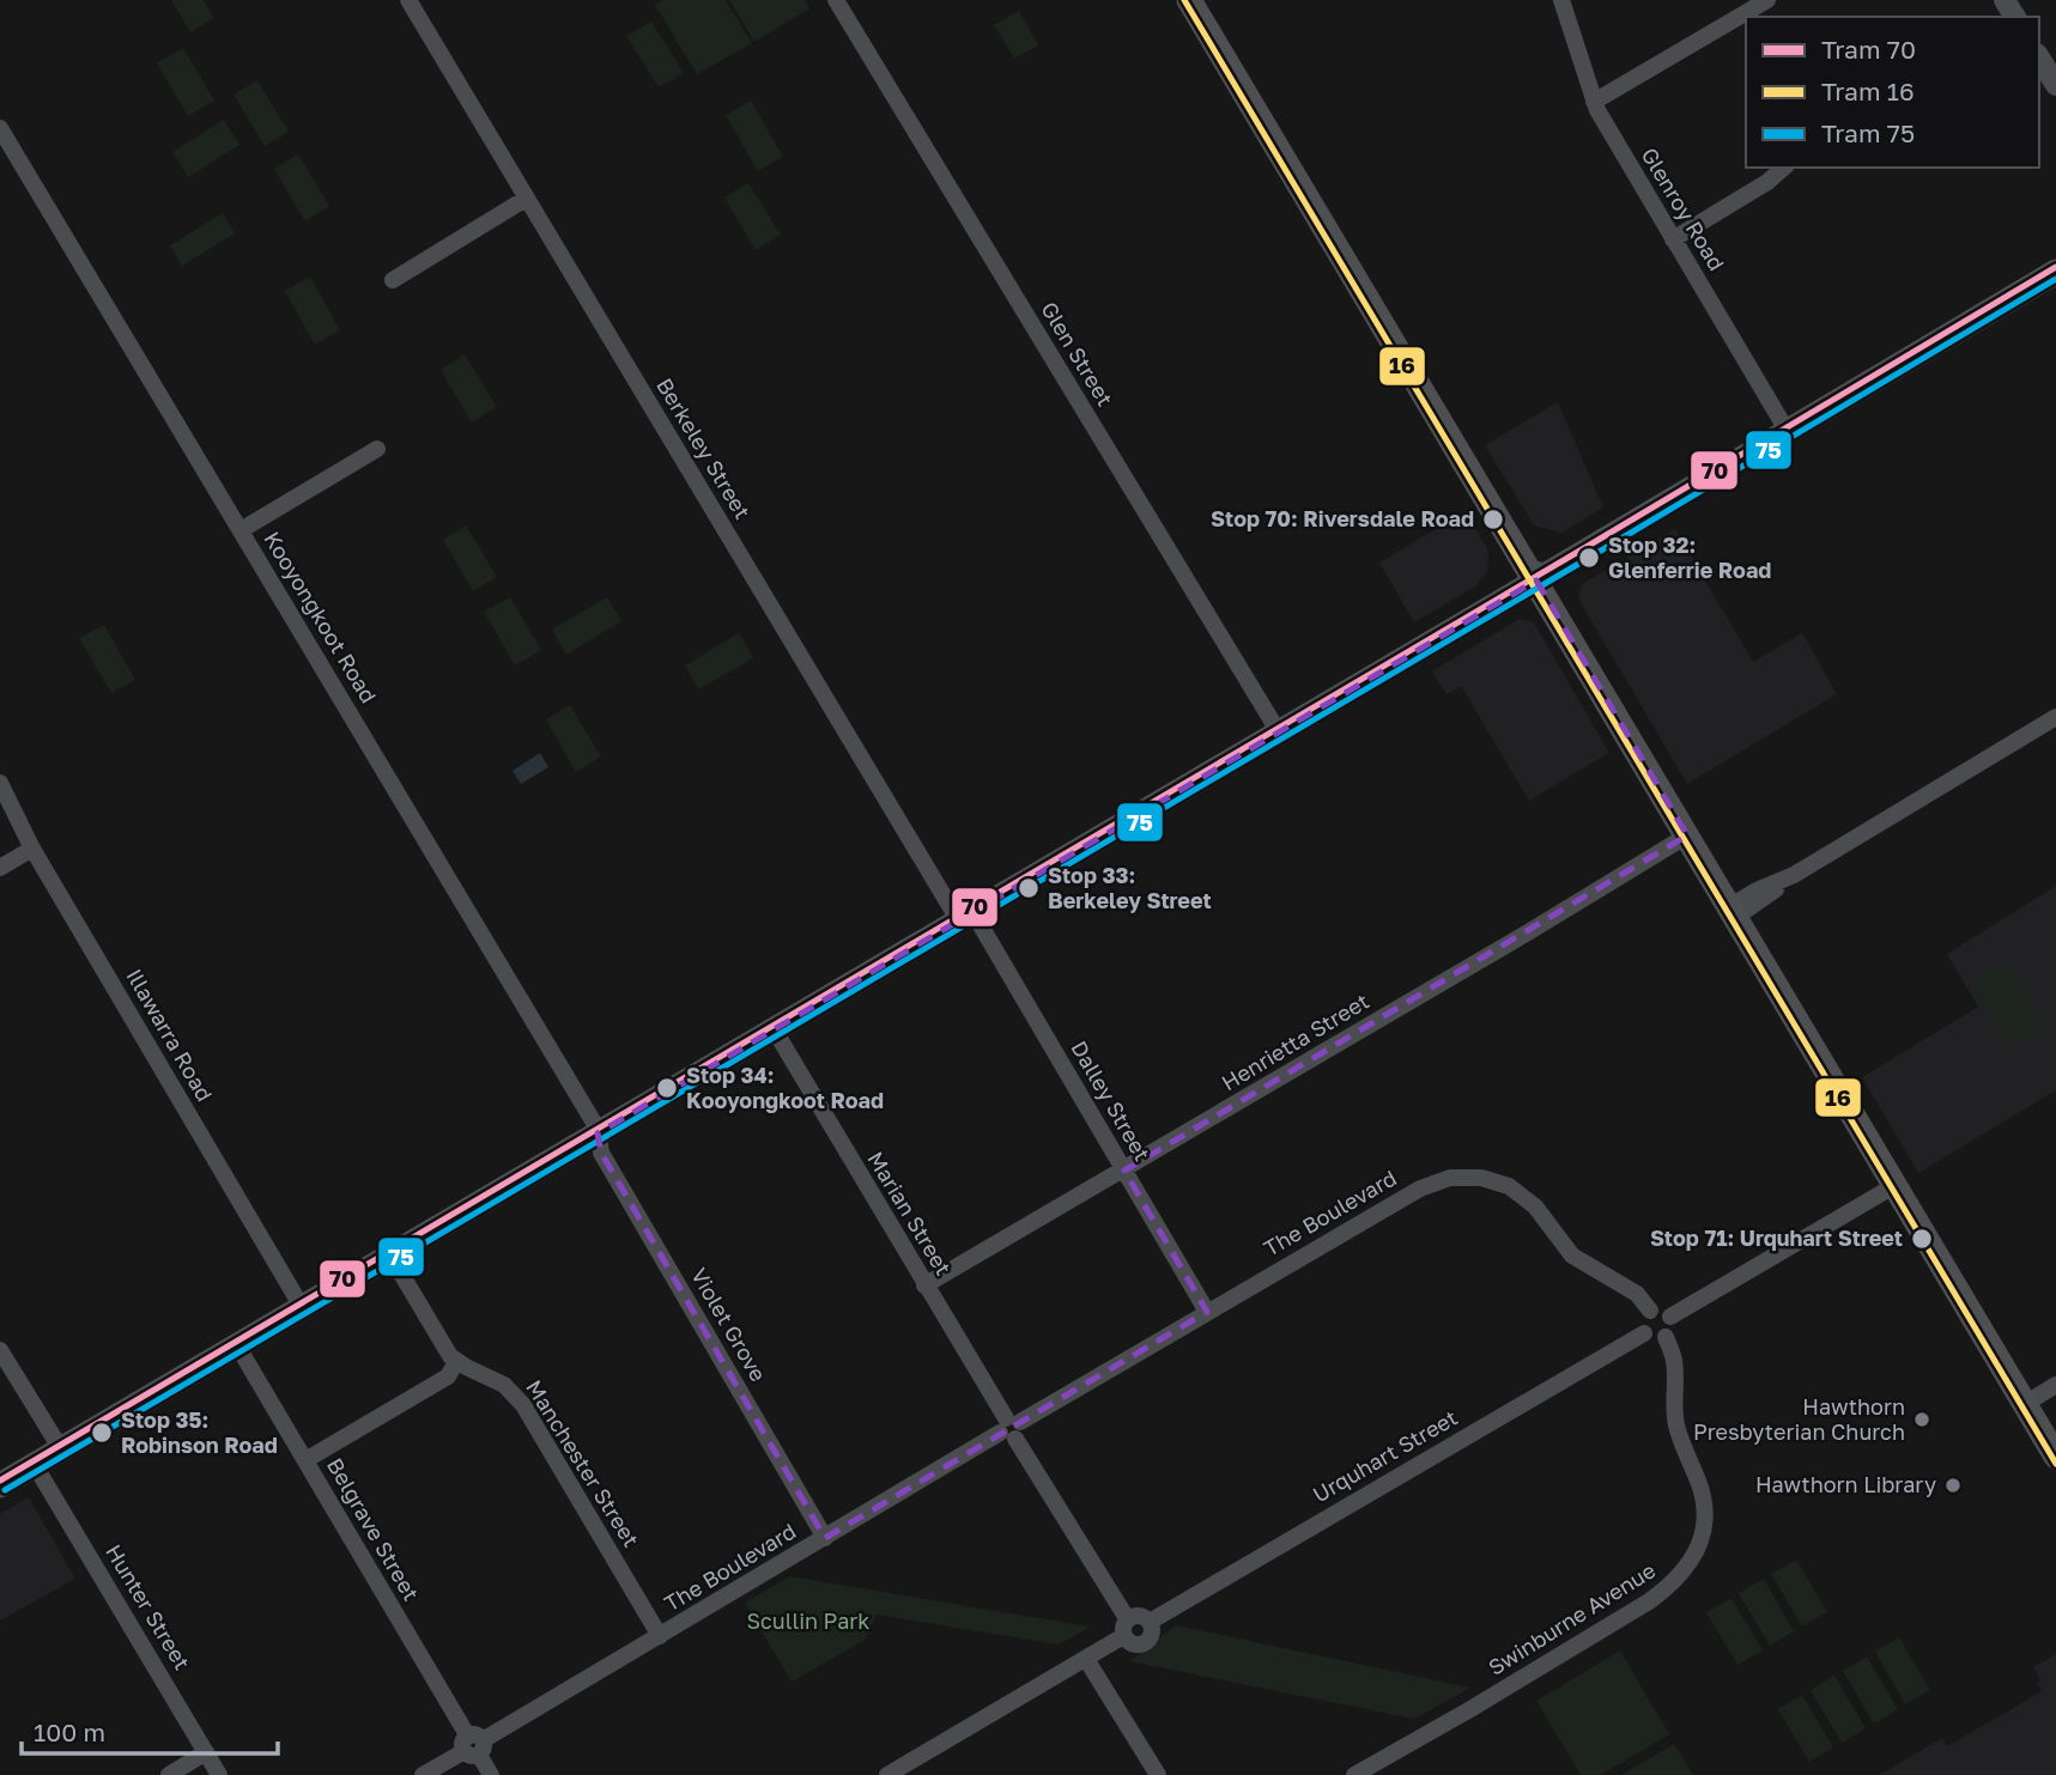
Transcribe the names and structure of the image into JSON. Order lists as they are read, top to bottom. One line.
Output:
{"streets":{"street":["Glenroy Road","Glen Street","Berkeley Street","Kooyongkoot Road","Illawarra Road","Henrietta Street","Dalley Street","Marian Street","The Boulevard","Violet Grove","Urquhart Street","Manchester Street","Belgrave Street","Hunter Street","Swinburne Avenue"]},"crossings":[["Berkeley Street","Dalley Street"],["Kooyongkoot Road","Violet Grove"],["Henrietta Street","Dalley Street"],["Henrietta Street","Marian Street"],["Dalley Street","The Boulevard"],["Marian Street","The Boulevard"],["Marian Street","Urquhart Street"],["The Boulevard","Violet Grove"],["The Boulevard","Urquhart Street"],["The Boulevard","Manchester Street"],["The Boulevard","Belgrave Street"],["The Boulevard","Swinburne Avenue"],["Urquhart Street","Swinburne Avenue"]],"parks":["Scullin Park"],"places":["Stop 70: Riversdale Road","Stop 32: Glenferrie Road","Stop 33: Berkeley Street","Stop 34: Kooyongkoot Road","Stop 71: Urquhart Street","Hawthorn Presbyterian Church","Stop 35: Robinson Road","Hawthorn Library"],"lines":["tram line 16","tram line 70","tram line 75"],"legend":["Tram 70","Tram 16","Tram 75"],"scale_bar":"100 m"}
